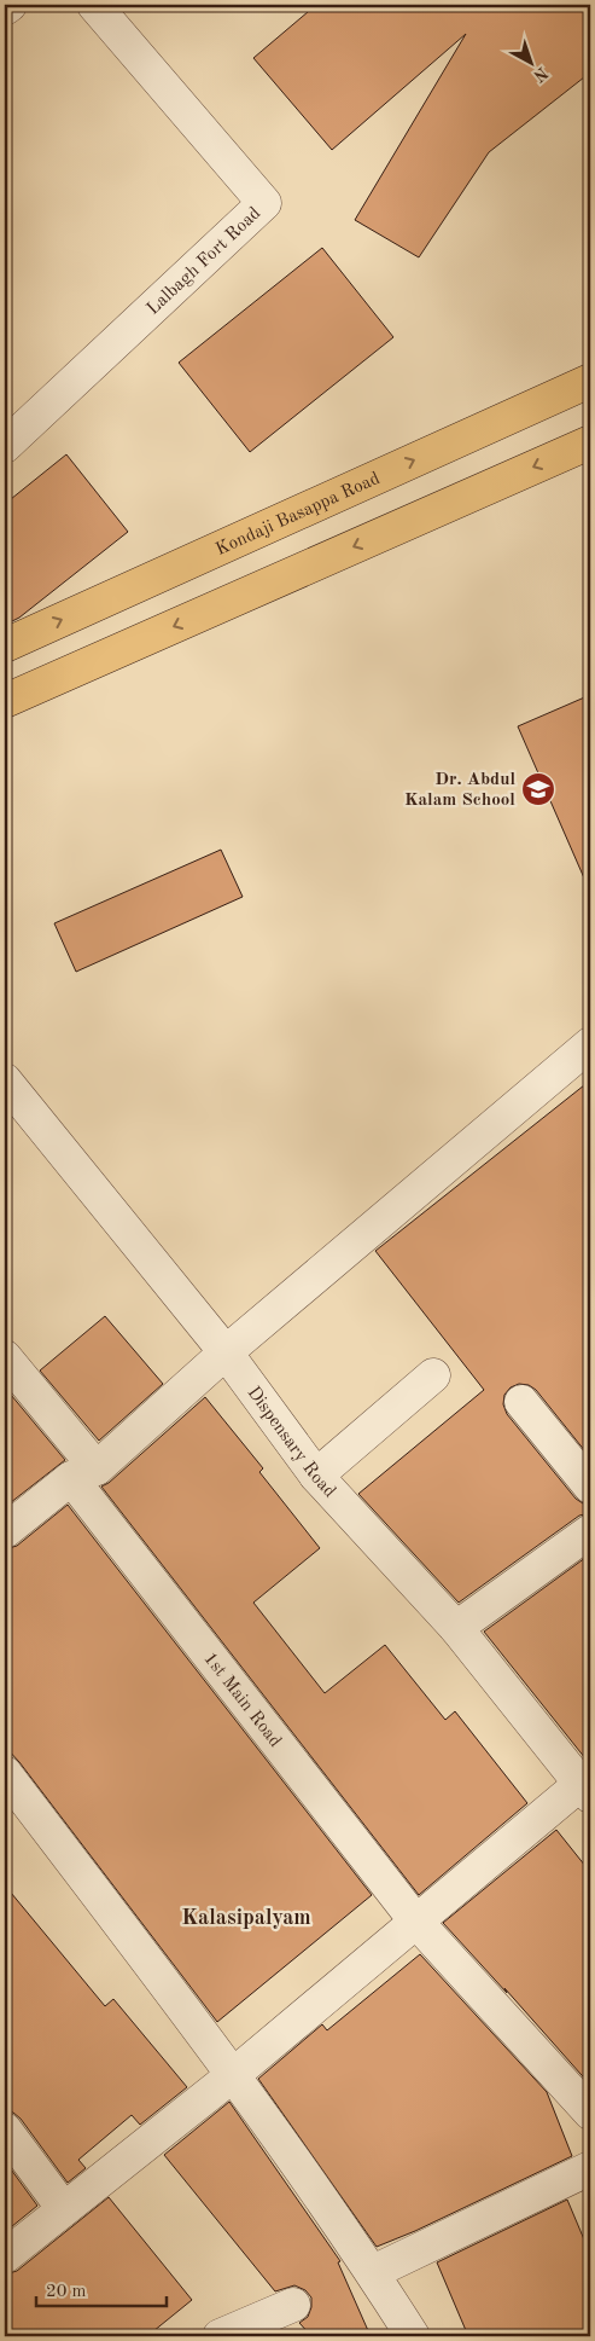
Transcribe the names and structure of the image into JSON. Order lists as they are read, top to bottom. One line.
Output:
{"streets":{"main road":["Kondaji Basappa Road"],"street":["Lalbagh Fort Road","Dispensary Road","1st Main Road"]},"districts":["Kalasipalyam"],"places":{"school or university":["Dr. Abdul Kalam School"]},"scale_bar":"20 m","north":"bottom right"}
